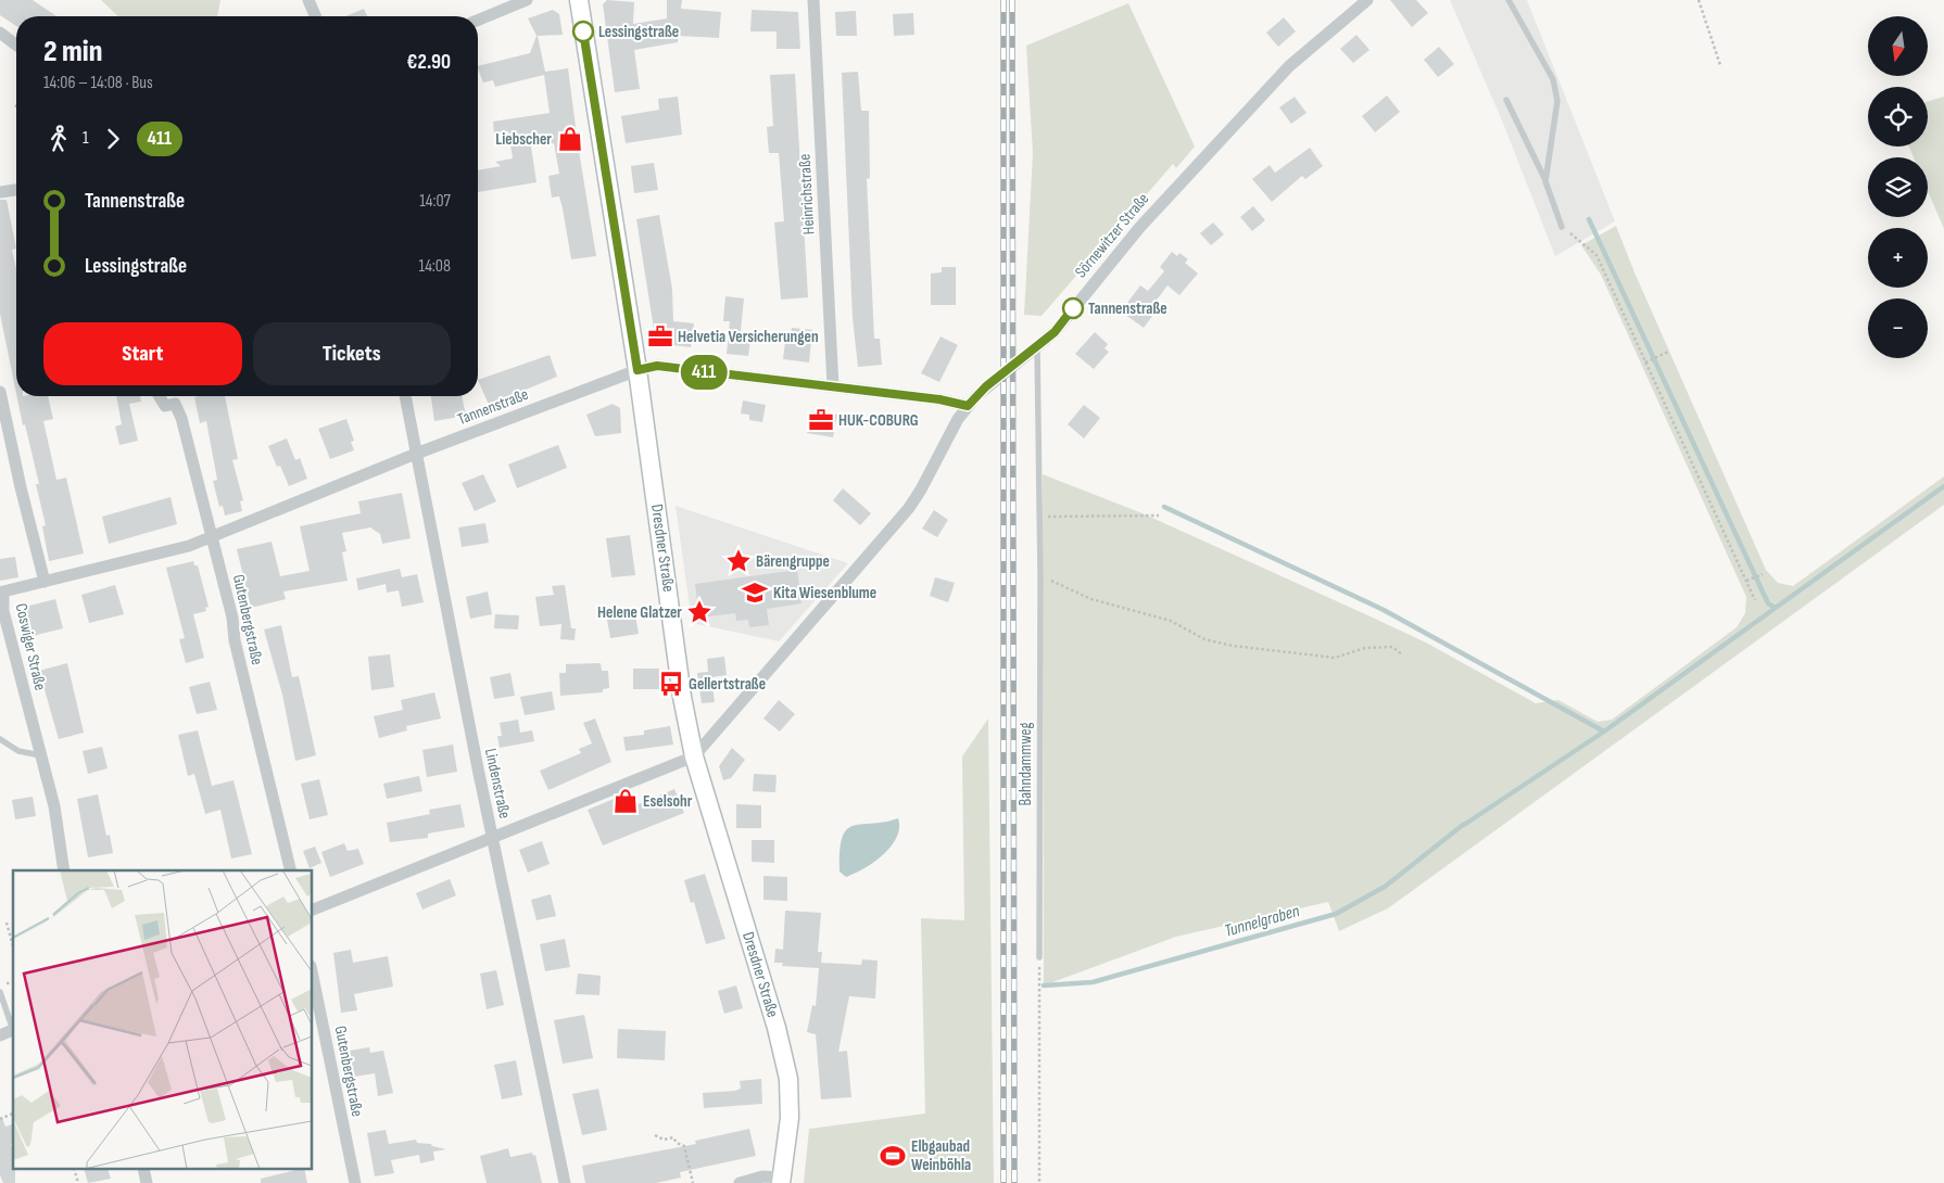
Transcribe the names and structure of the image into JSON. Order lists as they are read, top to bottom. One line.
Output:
{"streets":{"main road":["Dresdner Straße"],"street":["Heinrichstraße","Sörnewitzer Straße","Tannenstraße","Gutenbergstraße","Coswiger Straße","Lindenstraße"],"lane":["Bahndammweg"]},"crossings":[["Heinrichstraße","Tannenstraße"],["Sörnewitzer Straße","Tannenstraße"],["Sörnewitzer Straße","Dresdner Straße"],["Sörnewitzer Straße","Bahndammweg"],["Tannenstraße","Dresdner Straße"],["Tannenstraße","Gutenbergstraße"],["Tannenstraße","Coswiger Straße"],["Tannenstraße","Lindenstraße"]],"water":["Tunnelgraben"],"places":{"other":["Lessingstraße","Tannenstraße"],"shop":["Liebscher","Eselsohr"],"office":["Helvetia Versicherungen","HUK-COBURG"],"place":["Bärengruppe","Helene Glatzer"],"school or university":["Kita Wiesenblume"],"bus stop":["Gellertstraße"],"sports":["Elbgaubad Weinböhla"]},"lines":["bus line 411"],"north":"bottom","page":{"on_map":"411","map_buttons":["+","−"],"heading":["2 min","14:06 – 14:08 · Bus","€2.90"],"legs":["1","411"],"list":[{"name":"Tannenstraße","value":"14:07"},{"name":"Lessingstraße","value":"14:08"}],"buttons":["Start","Tickets"]}}
